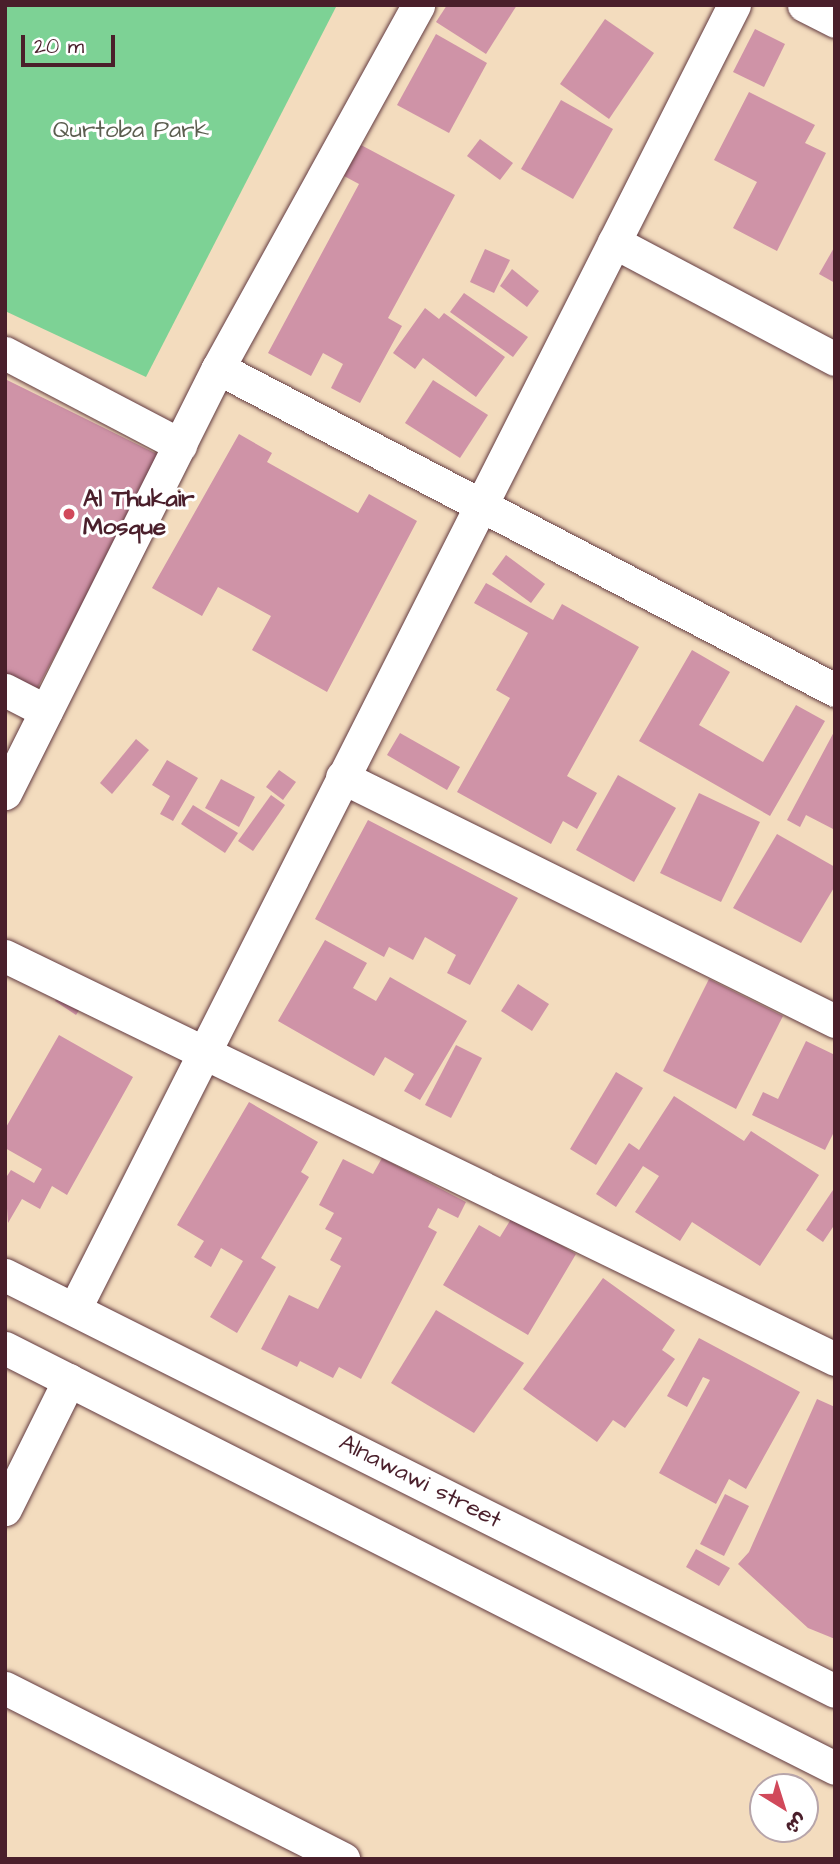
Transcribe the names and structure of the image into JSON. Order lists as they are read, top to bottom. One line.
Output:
{"streets":{"street":["Alnawawi street"]},"parks":["Qurtoba Park"],"places":["Al Thukair Mosque"],"scale_bar":"20 m","north":"bottom right"}
